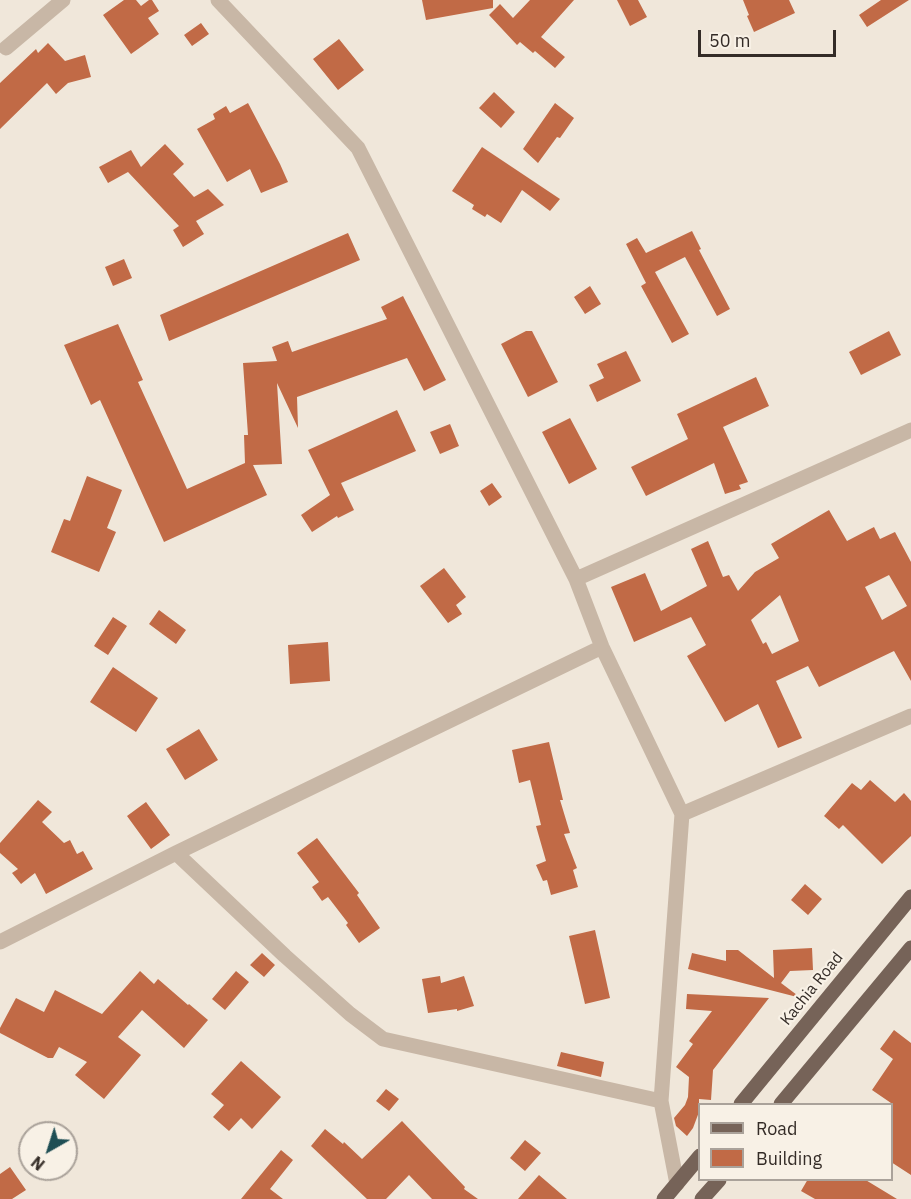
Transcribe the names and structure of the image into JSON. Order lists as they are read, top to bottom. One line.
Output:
{"streets":{"main road":["Kachia Road"]},"legend":["Road","Building"],"scale_bar":"50 m","north":"bottom left"}
